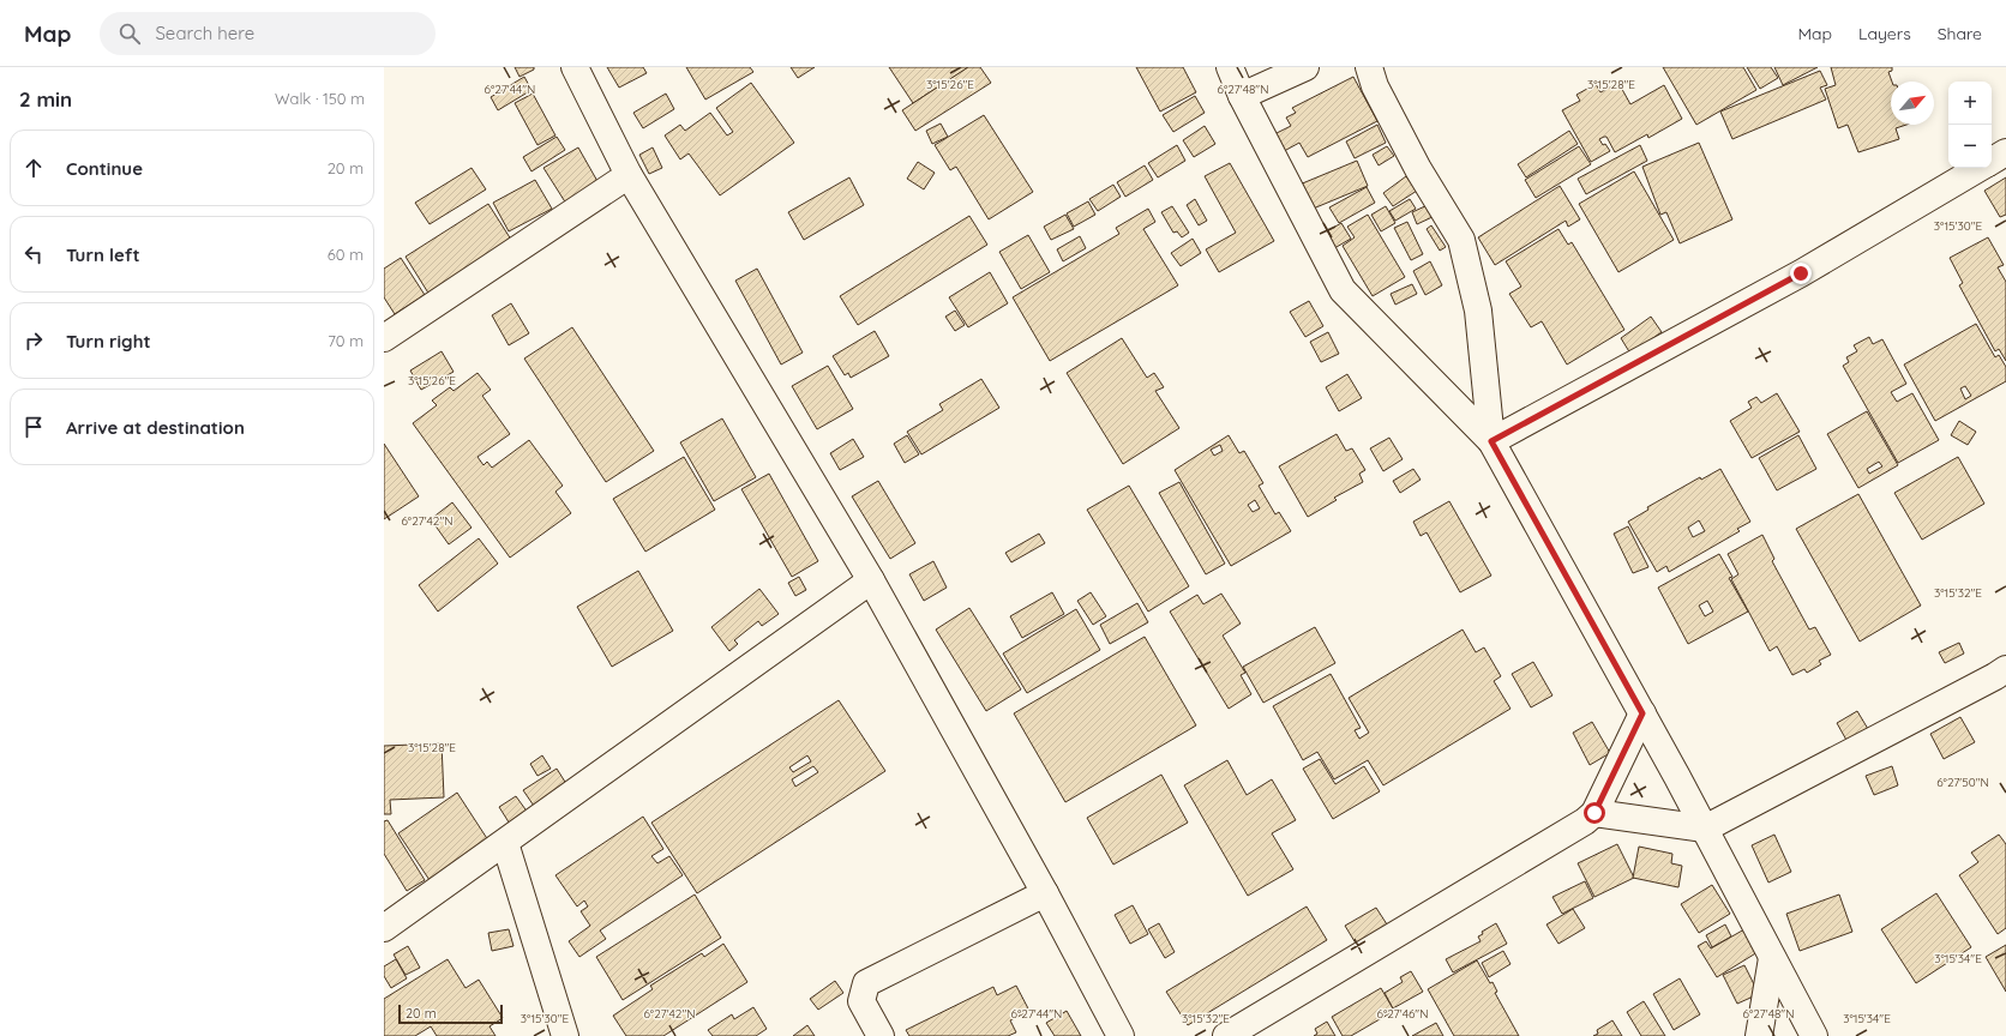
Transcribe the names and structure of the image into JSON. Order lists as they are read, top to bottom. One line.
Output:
{"scale_bar":"20 m","north":"top right","page":{"header":"Map","search":"Search here","nav":["Map","Layers","Share"],"heading":["2 min","Walk · 150 m"],"map_buttons":["+","−"],"list":[["Continue","20 m"],["Turn left","60 m"],["Turn right","70 m"],"Arrive at destination"],"scale":"20 m"},"coordinates":["3°15'26\"E","3°15'28\"E","6°27'44\"N","6°27'48\"N","3°15'30\"E","6°27'42\"N","3°15'32\"E","6°27'50\"N","3°15'34\"E","6°27'46\"N"]}
